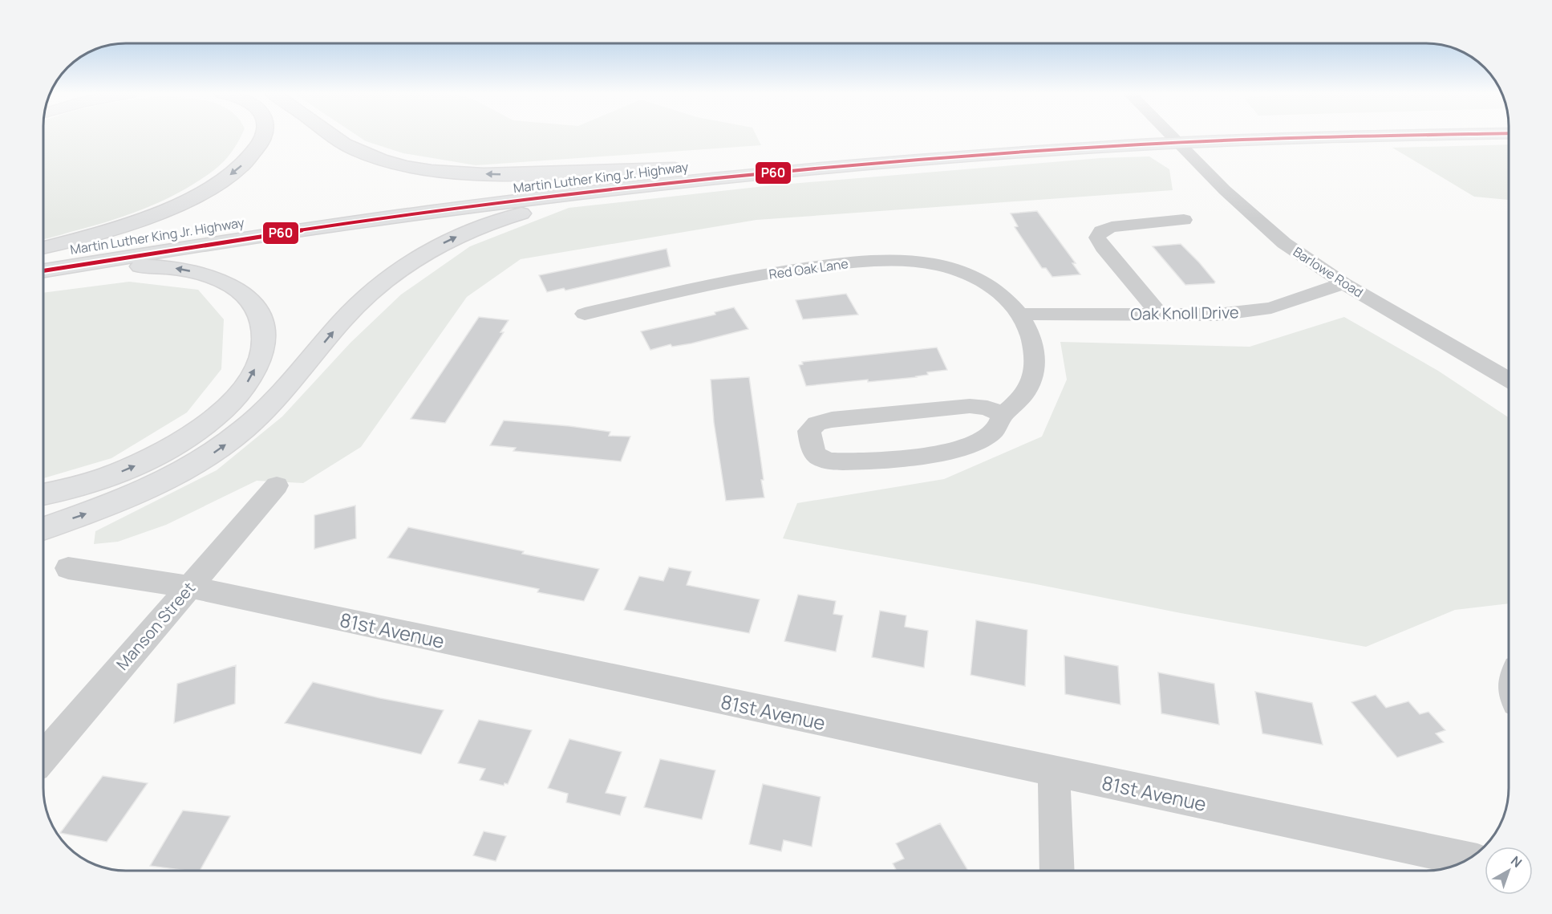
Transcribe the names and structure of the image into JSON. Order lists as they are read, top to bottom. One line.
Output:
{"streets":{"main road":["Martin Luther King Jr. Highway"],"street":["Red Oak Lane","Barlowe Road","Oak Knoll Drive","Manson Street","81st Avenue"]},"crossings":[["Martin Luther King Jr. Highway","Barlowe Road"],["Red Oak Lane","Oak Knoll Drive"],["Barlowe Road","Oak Knoll Drive"],["Manson Street","81st Avenue"]],"lines":["transit line P60"],"north":"top right"}
